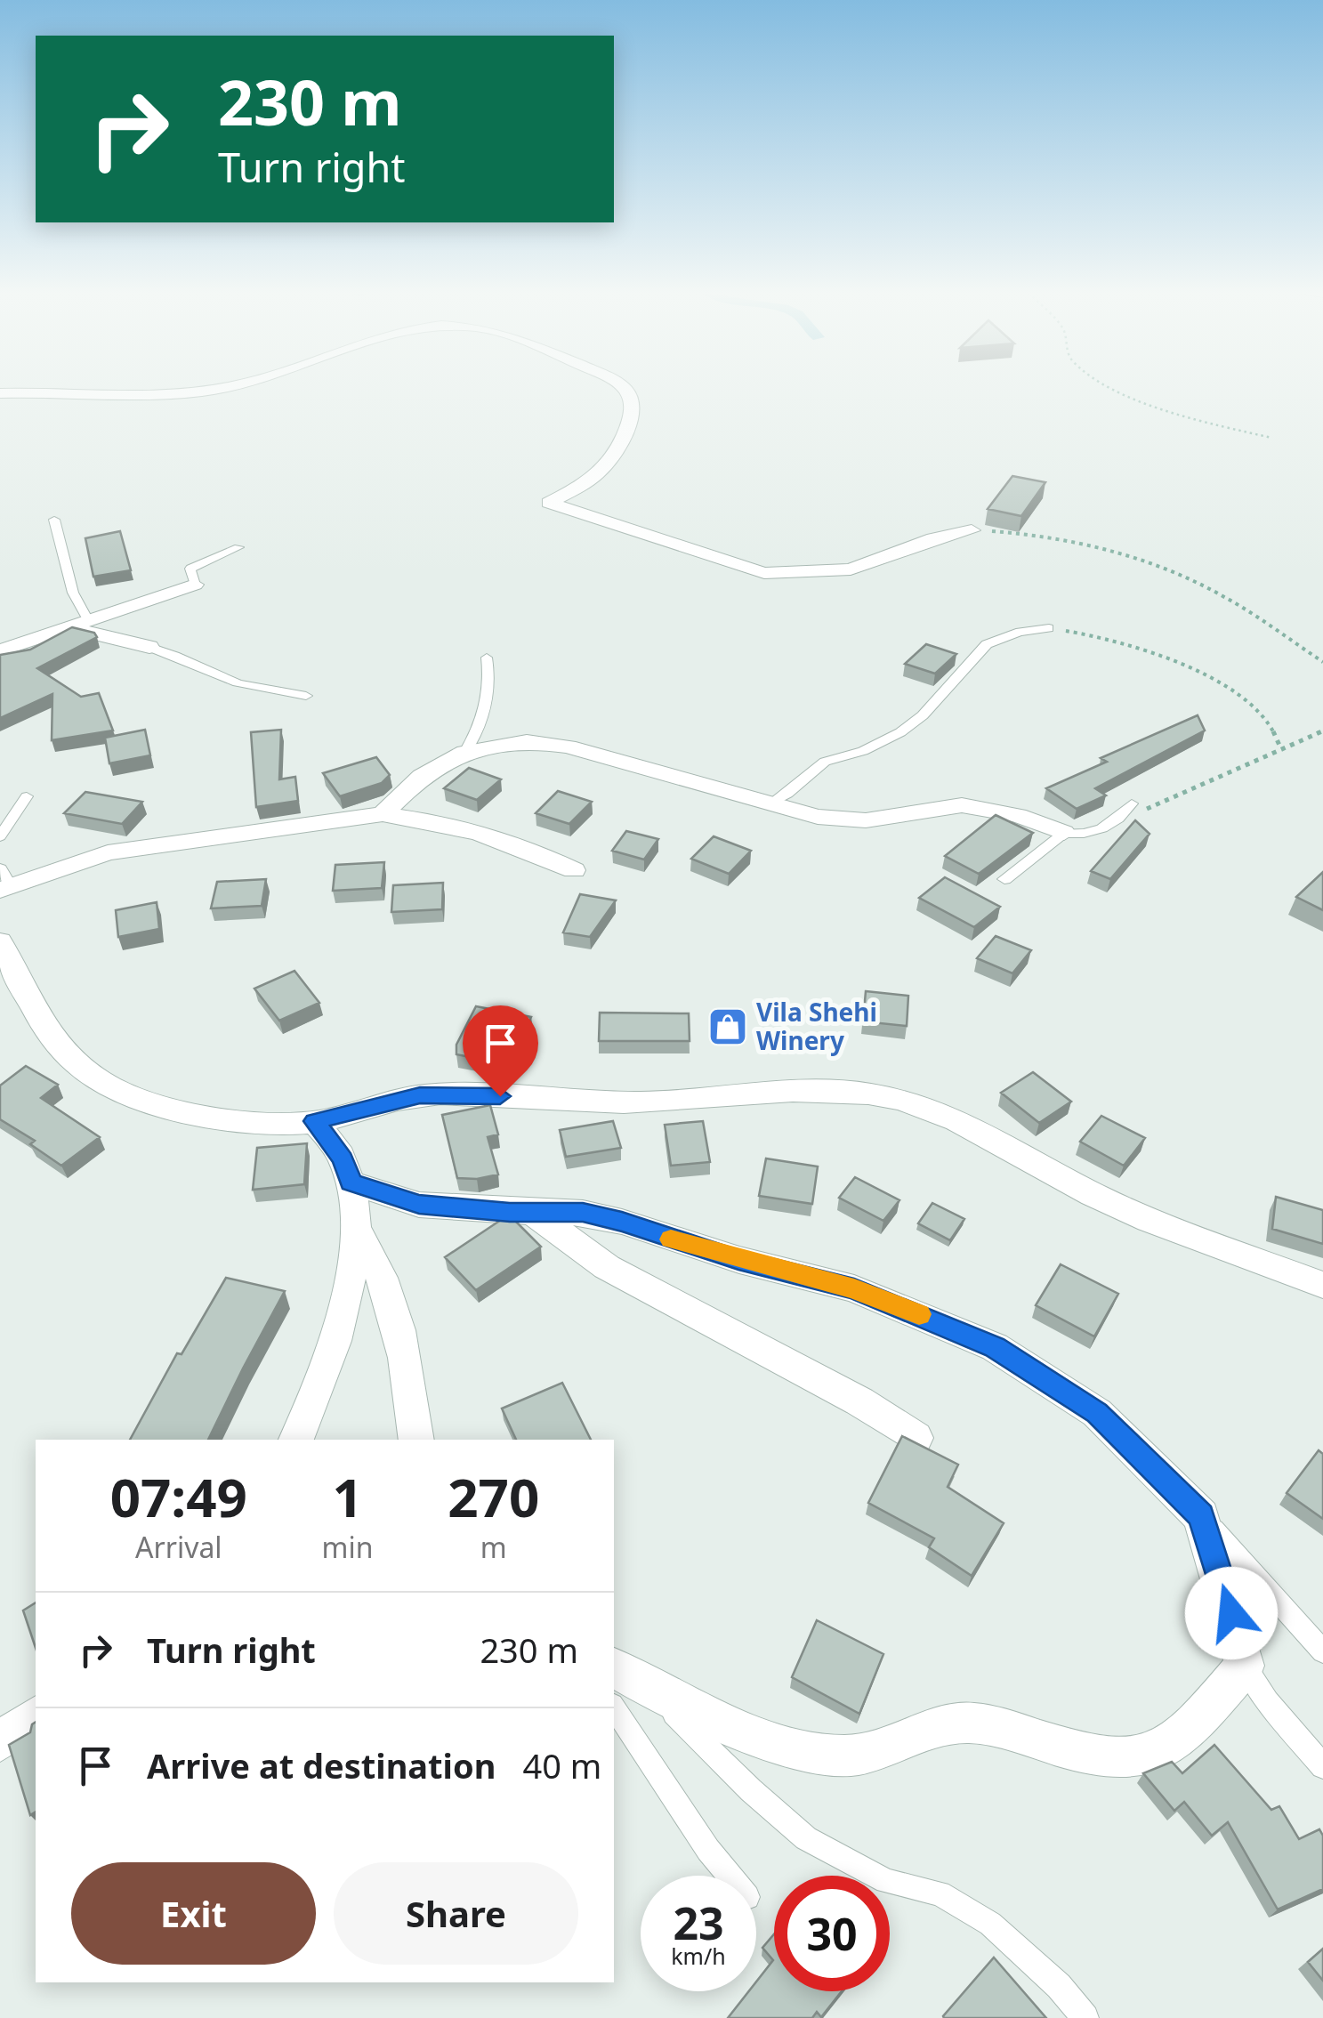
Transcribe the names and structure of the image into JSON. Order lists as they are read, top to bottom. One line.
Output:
{"places":{"shop":["Vila Shehi Winery"]},"page":{"turn":["230 m","Turn right"],"eta":["07:49","Arrival","1","min","270","m"],"list":[{"name":"Turn right","value":"230 m"},{"name":"Arrive at destination","value":"40 m"}],"buttons":["Exit","Share"],"speed":"23 km/h","limit":"30"}}
